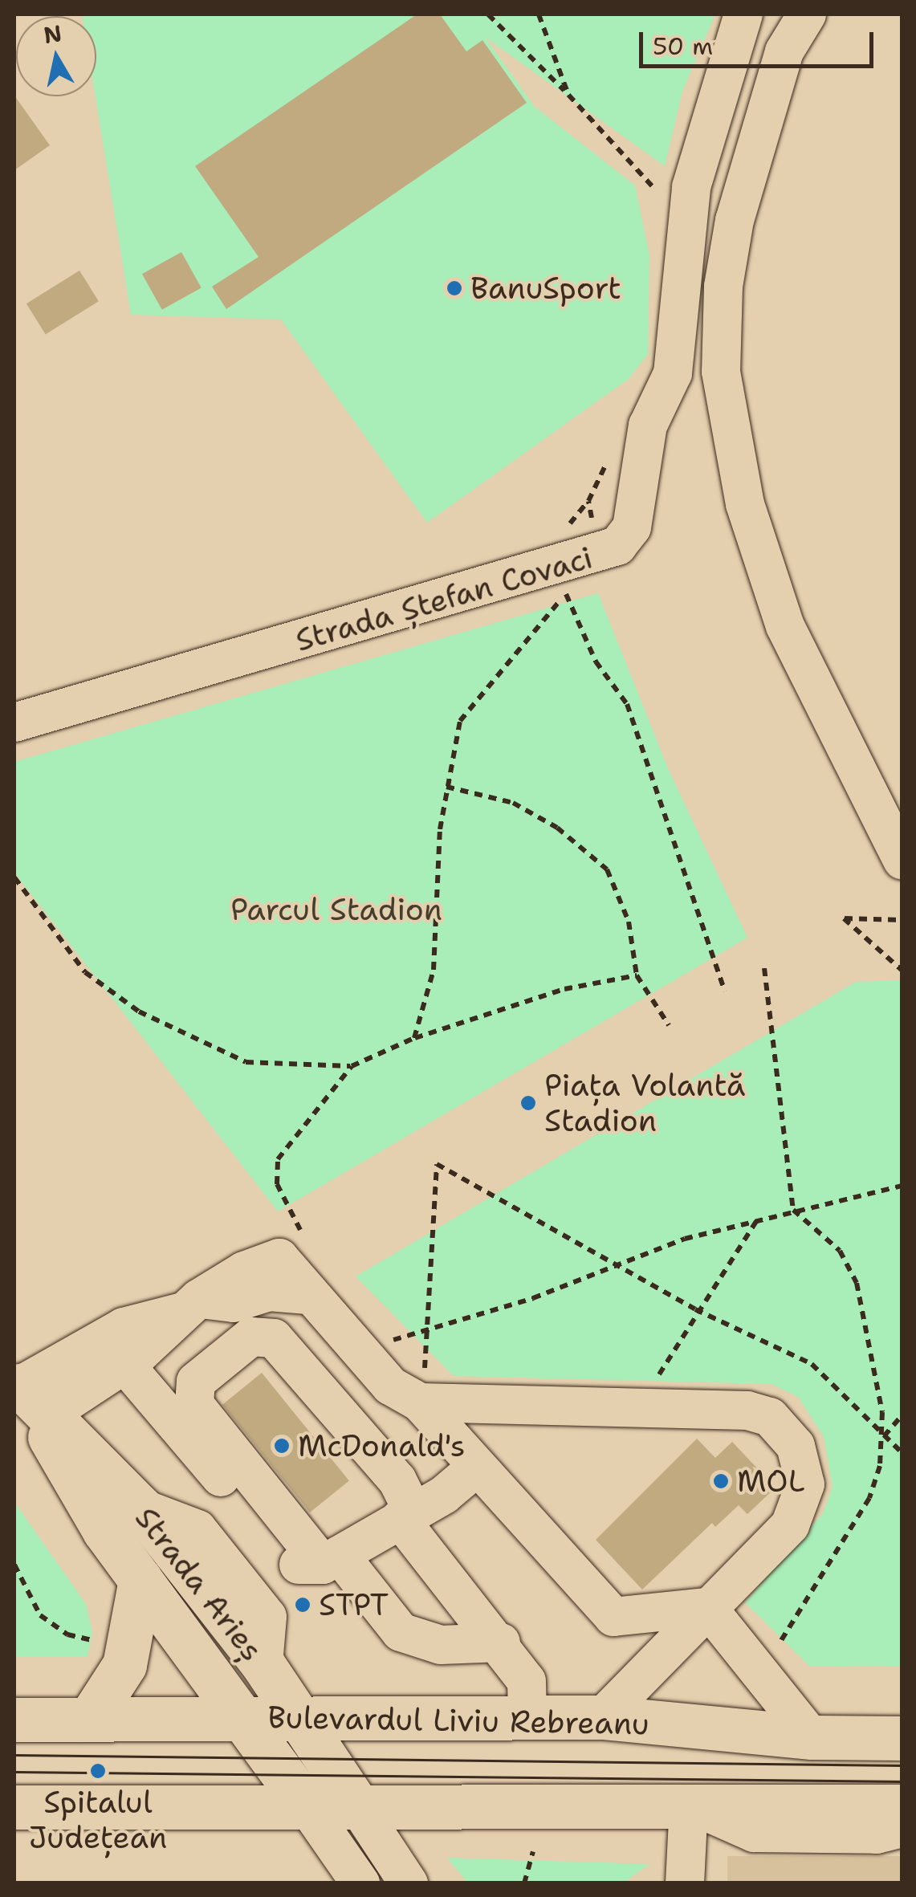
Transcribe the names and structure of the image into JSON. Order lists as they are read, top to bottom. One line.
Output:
{"streets":{"main road":["Strada Arieș","Bulevardul Liviu Rebreanu"],"street":["Strada Ștefan Covaci"]},"crossings":[["Strada Arieș","Bulevardul Liviu Rebreanu"]],"parks":["Parcul Stadion"],"places":["BanuSport","Piața Volantă Stadion","McDonald's","MOL","STPT","Spitalul Județean"],"scale_bar":"50 m","north":"top"}
